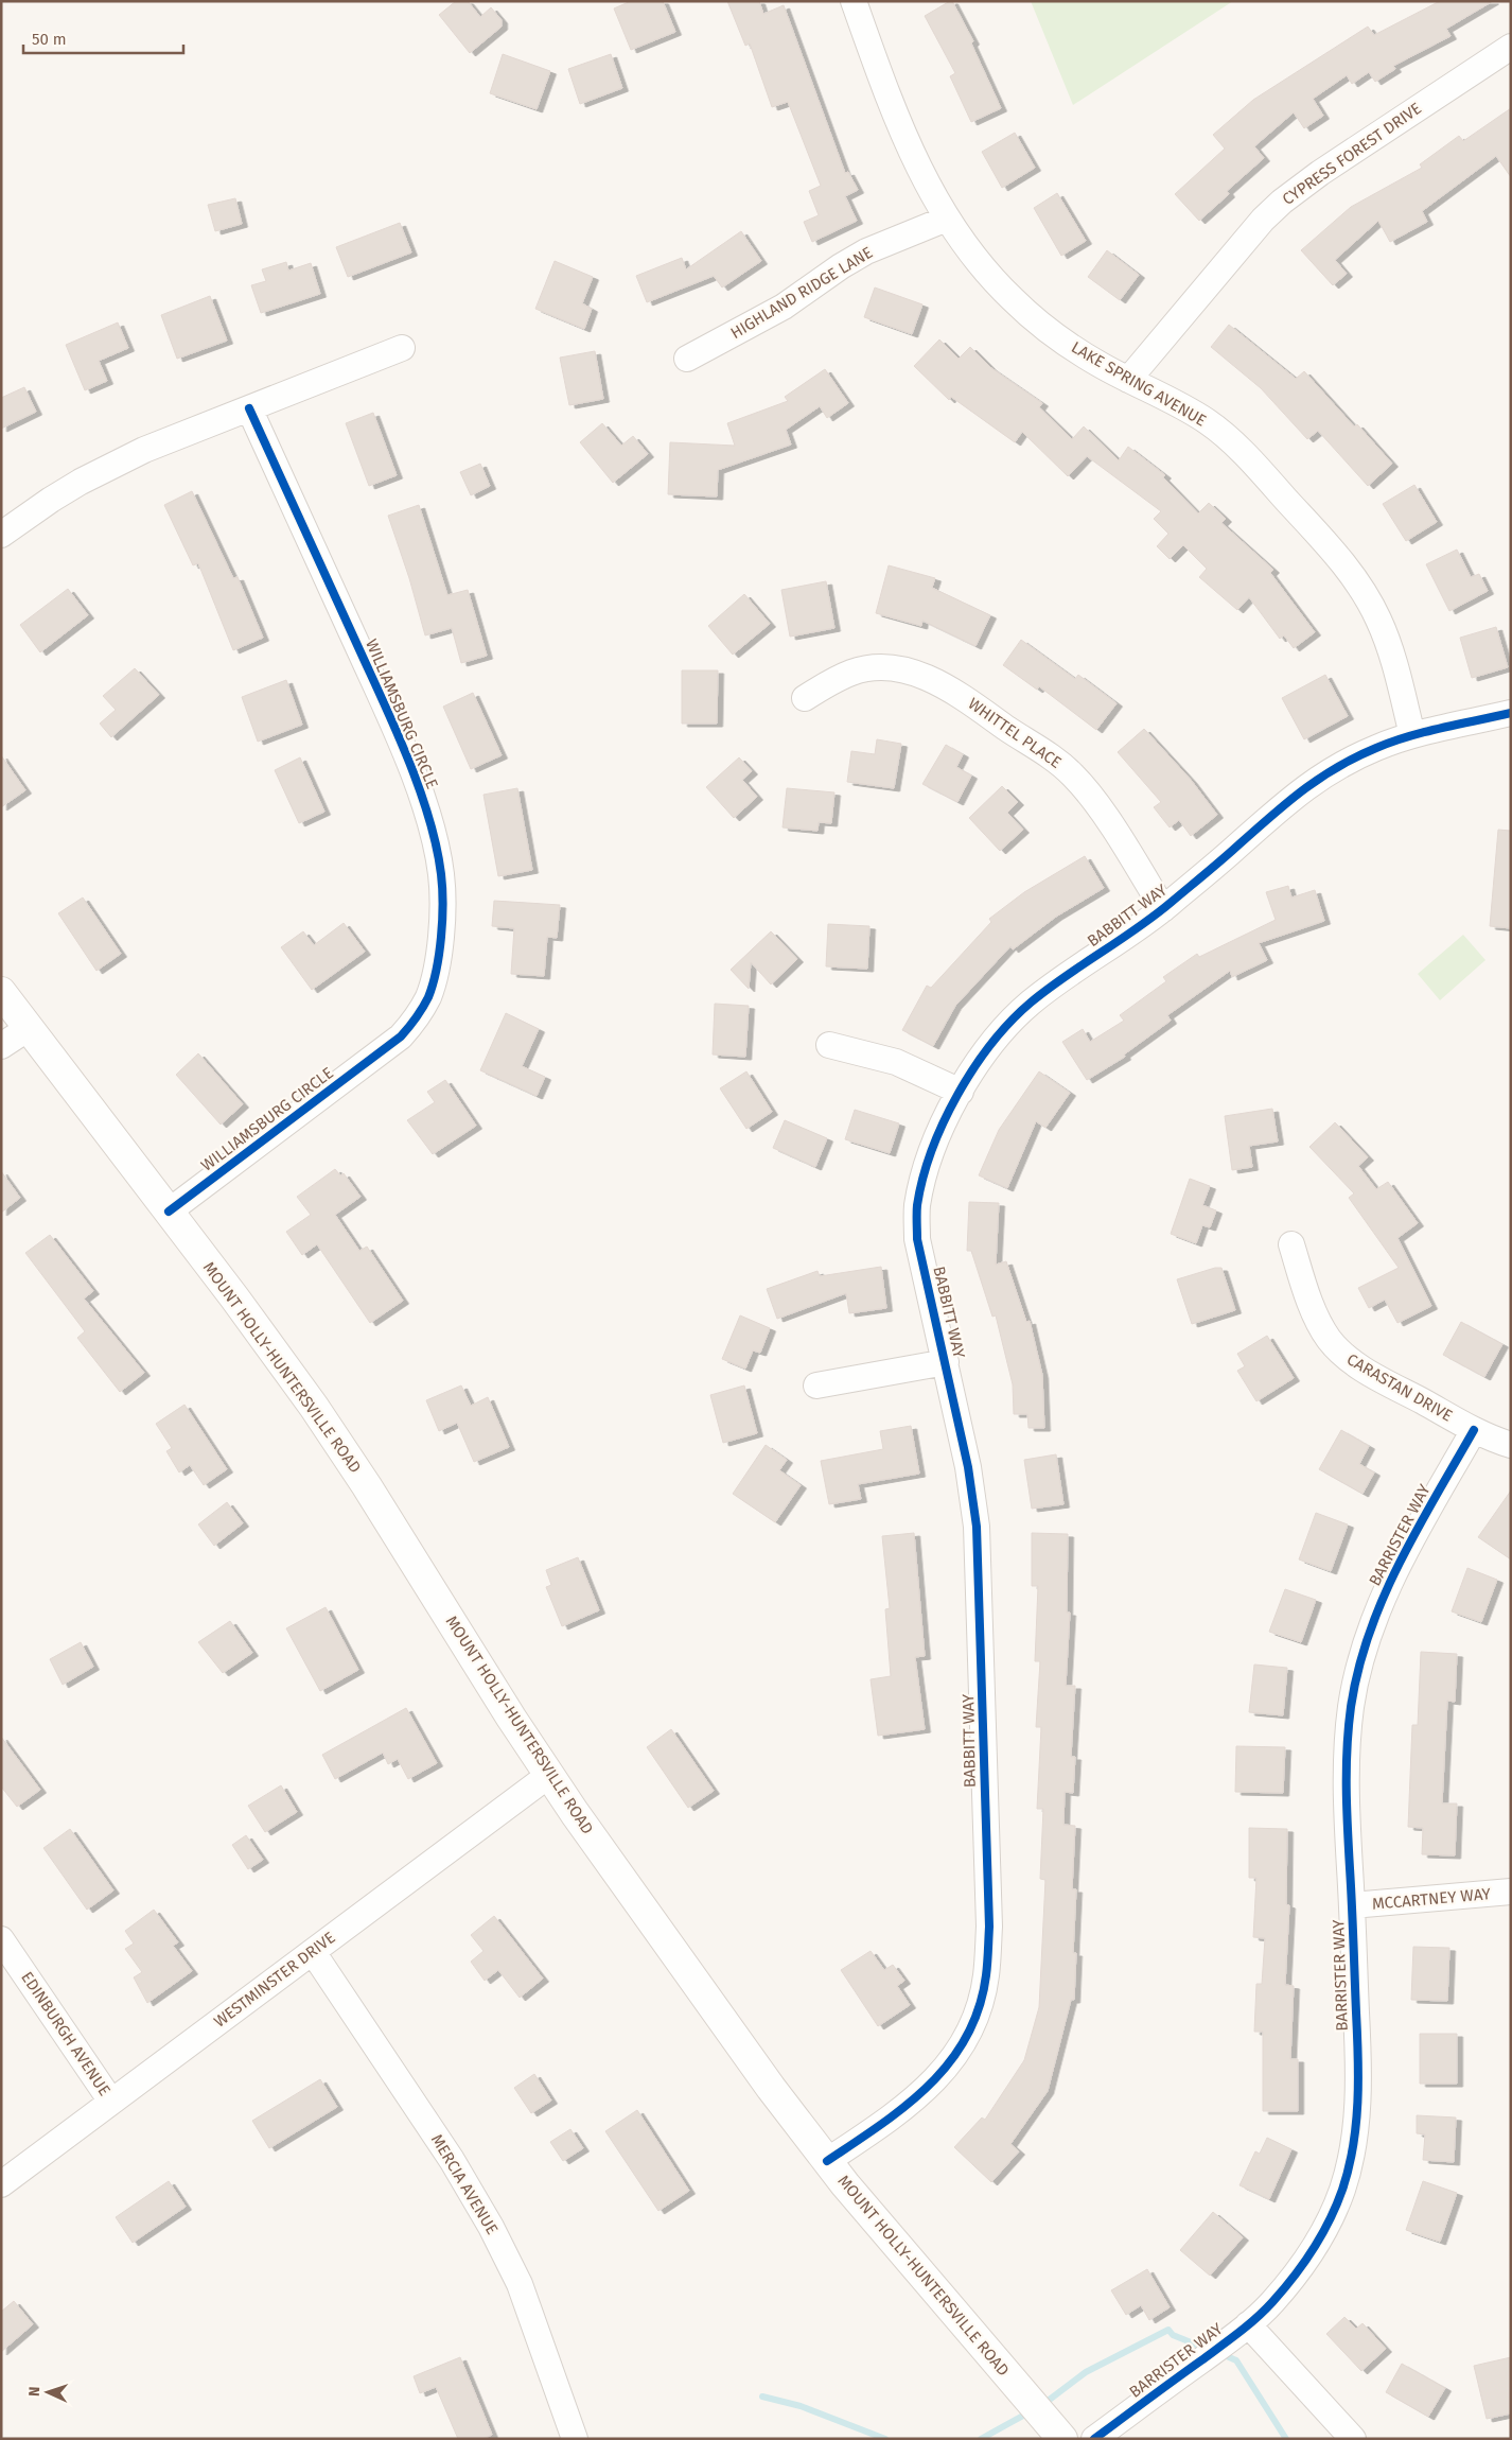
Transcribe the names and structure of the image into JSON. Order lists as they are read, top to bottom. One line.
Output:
{"streets":{"main road":["MOUNT HOLLY-HUNTERSVILLE ROAD"],"street":["CYPRESS FOREST DRIVE","HIGHLAND RIDGE LANE","LAKE SPRING AVENUE","WILLIAMSBURG CIRCLE","WHITTEL PLACE","BABBITT WAY","CARASTAN DRIVE","BARRISTER WAY","MCCARTNEY WAY","WESTMINSTER DRIVE","EDINBURGH AVENUE","MERCIA AVENUE"]},"crossings":[["CYPRESS FOREST DRIVE","LAKE SPRING AVENUE"],["HIGHLAND RIDGE LANE","LAKE SPRING AVENUE"],["LAKE SPRING AVENUE","BABBITT WAY"],["WILLIAMSBURG CIRCLE","MOUNT HOLLY-HUNTERSVILLE ROAD"],["WHITTEL PLACE","BABBITT WAY"],["BABBITT WAY","MOUNT HOLLY-HUNTERSVILLE ROAD"],["MOUNT HOLLY-HUNTERSVILLE ROAD","WESTMINSTER DRIVE"],["CARASTAN DRIVE","BARRISTER WAY"],["BARRISTER WAY","MCCARTNEY WAY"],["WESTMINSTER DRIVE","EDINBURGH AVENUE"],["WESTMINSTER DRIVE","MERCIA AVENUE"]],"scale_bar":"50 m","north":"left"}
